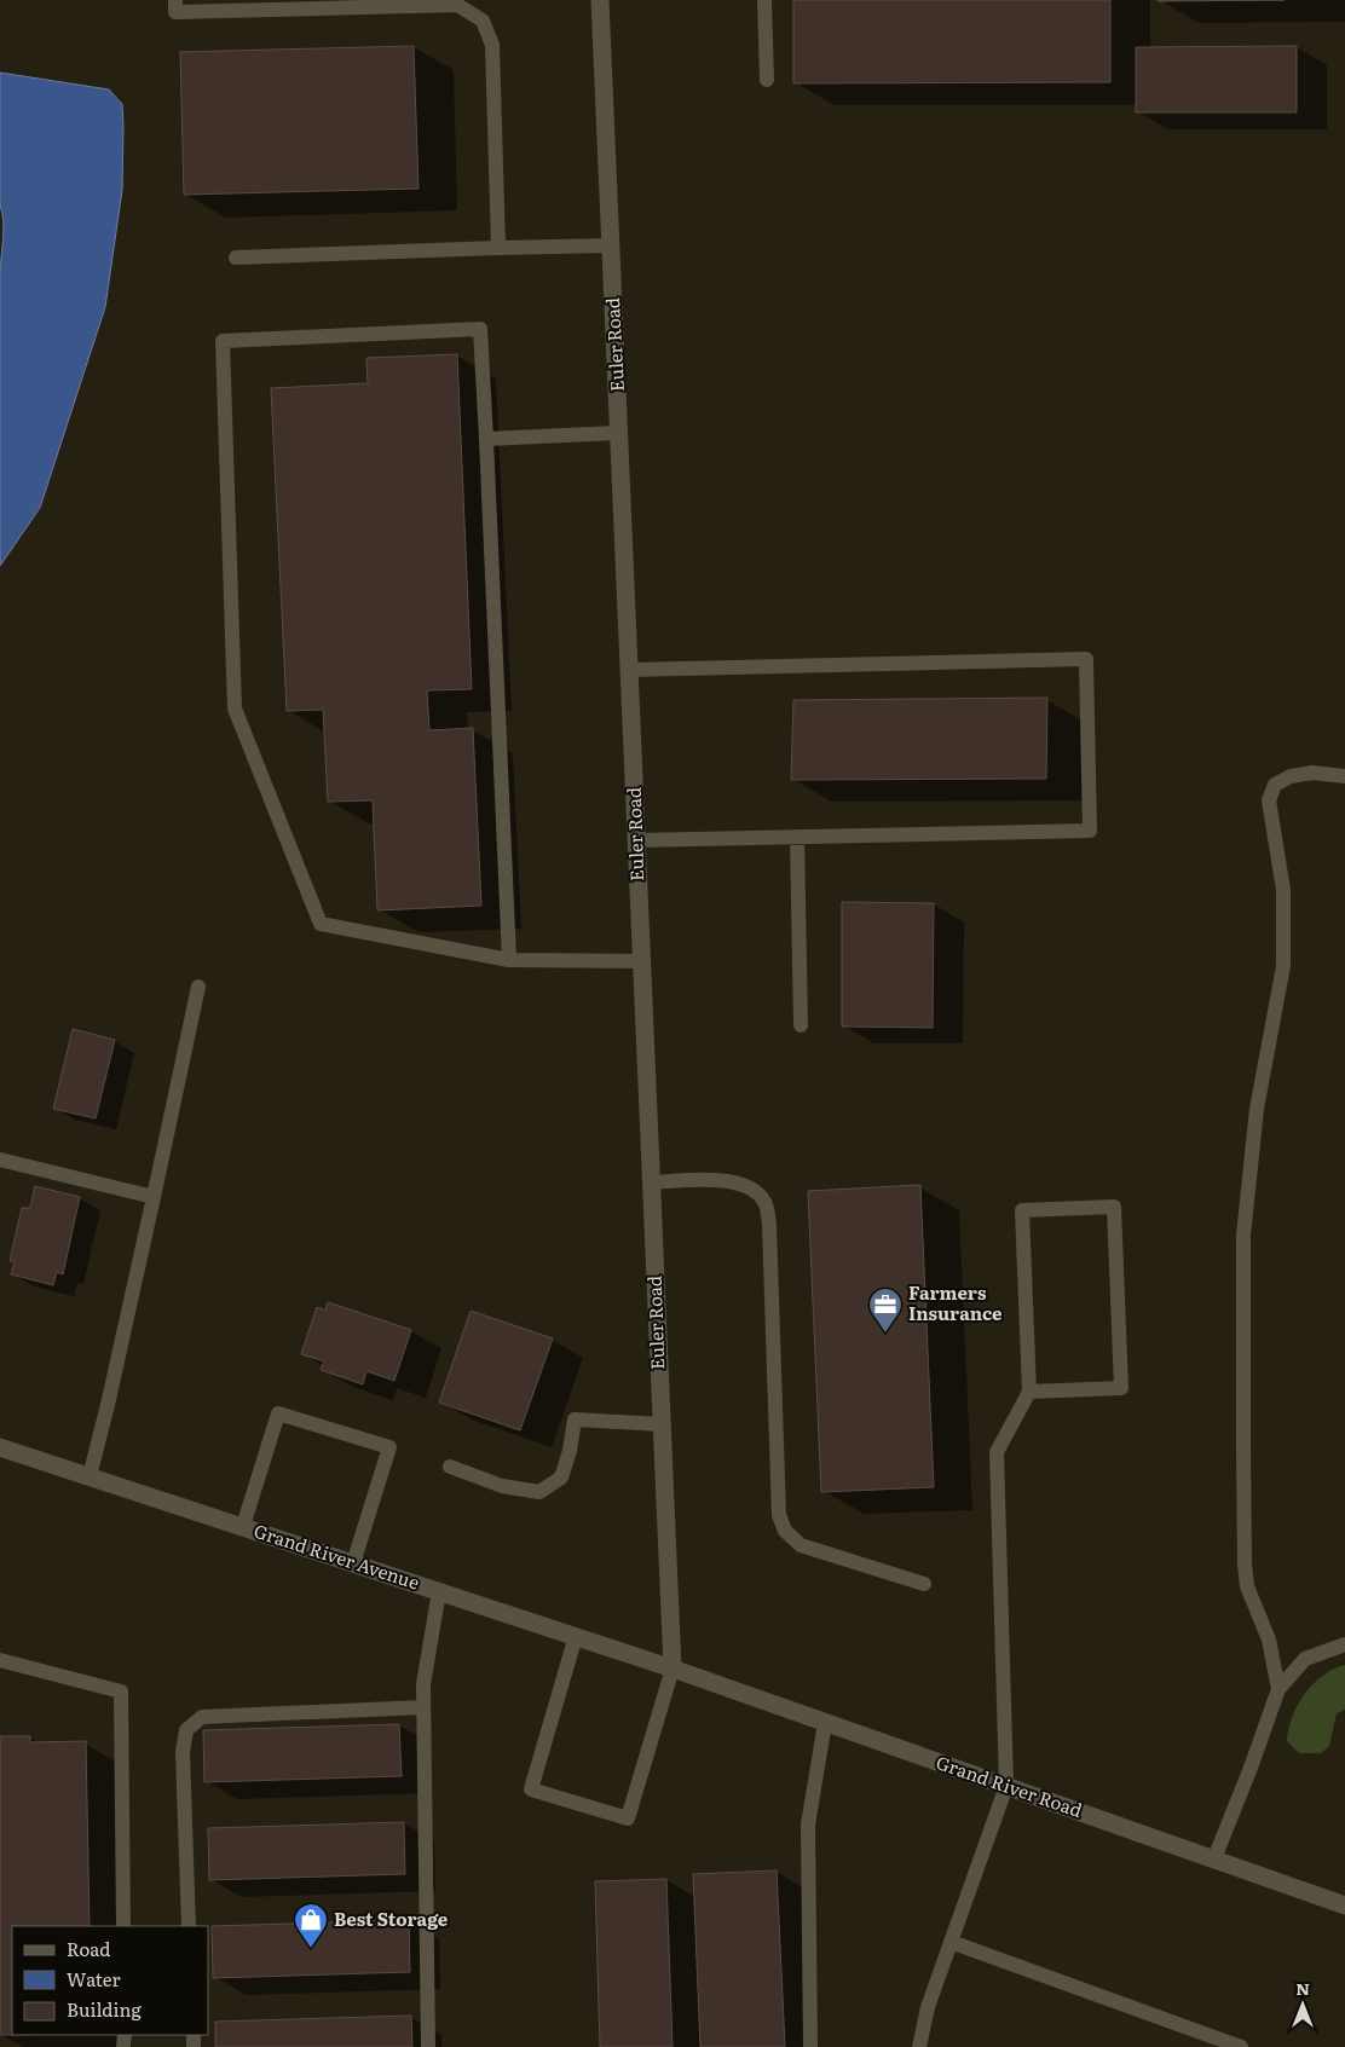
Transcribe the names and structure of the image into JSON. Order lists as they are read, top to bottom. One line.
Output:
{"streets":{"street":["Euler Road","Grand River Avenue","Grand River Road"]},"crossings":[["Euler Road","Grand River Avenue"],["Euler Road","Grand River Road"],["Grand River Avenue","Grand River Road"]],"places":{"office":["Farmers Insurance"],"shop":["Best Storage"]},"legend":["Road","Water","Building"],"north":"top"}
